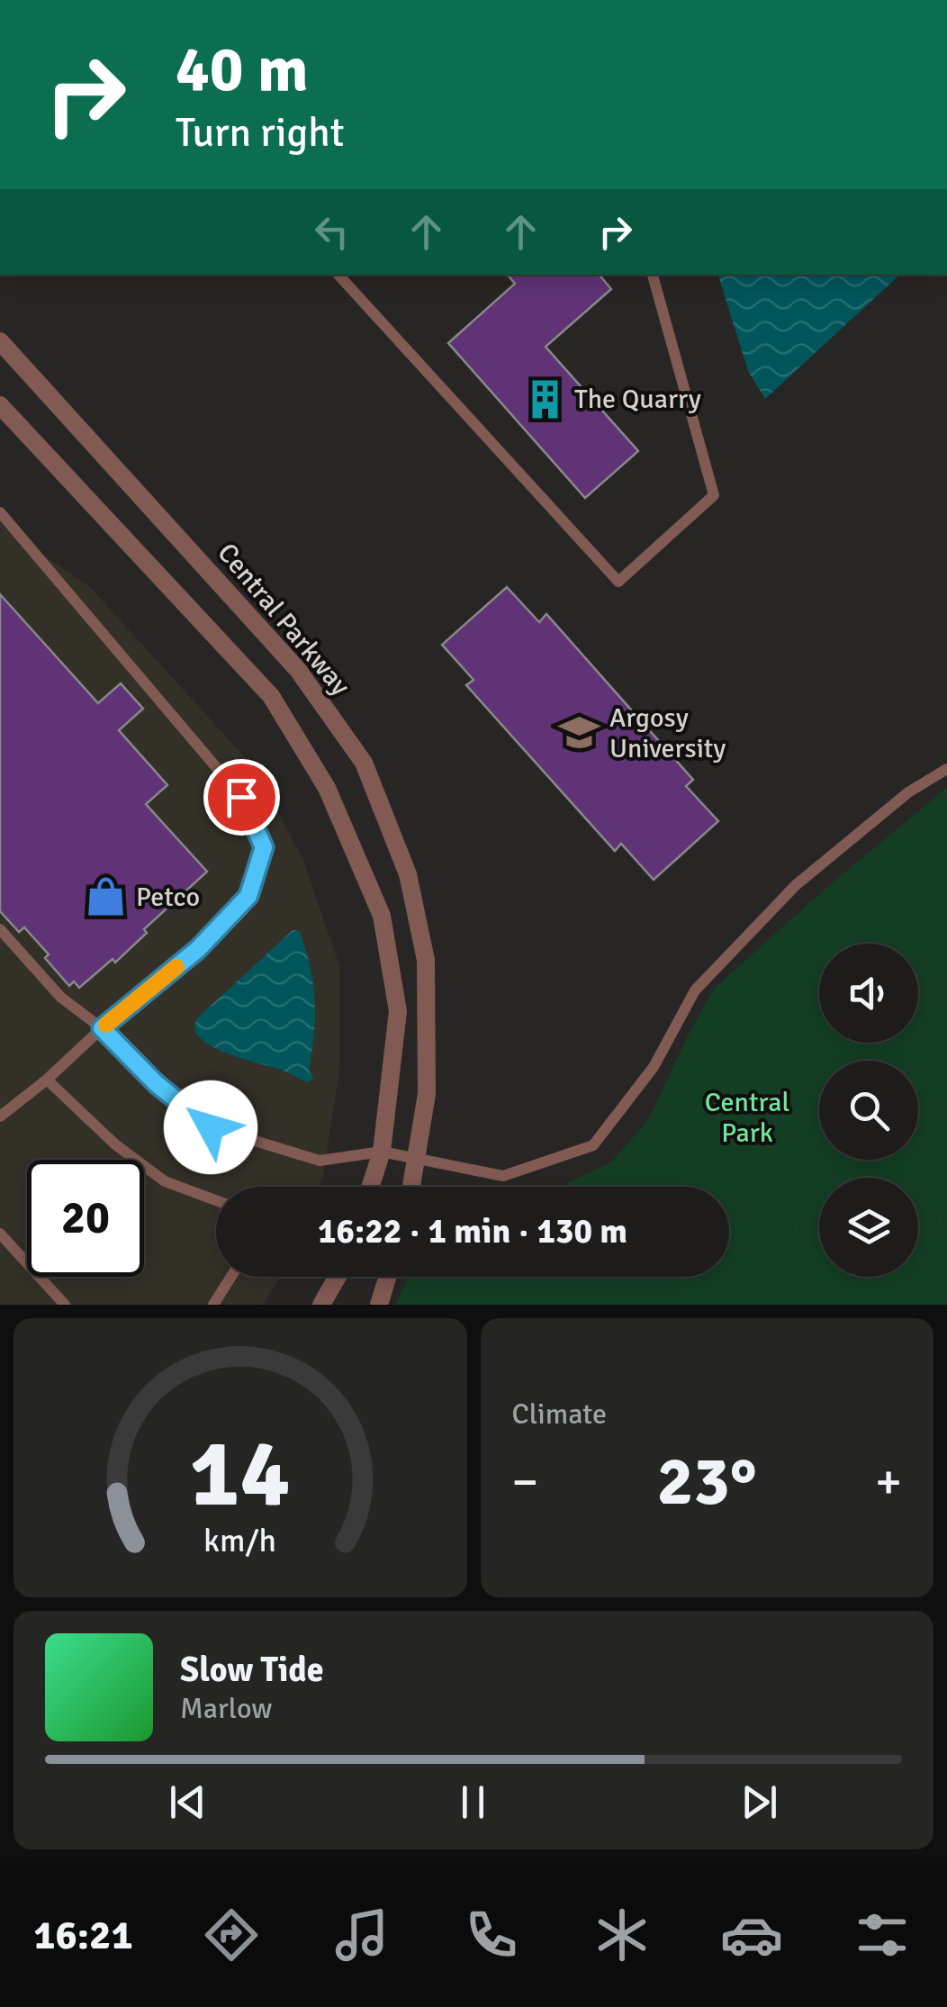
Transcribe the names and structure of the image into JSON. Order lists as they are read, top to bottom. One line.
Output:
{"streets":{"street":["Central Parkway"]},"parks":["Central Park"],"places":{"building":["The Quarry"],"school or university":["Argosy University"],"shop":["Petco"]},"page":{"turn":["40 m","Turn right"],"limit":"20","trip":"16:22 · 1 min · 130 m","tile":"Climate","heat":["−","23°","+"],"song":["Slow Tide","Marlow"],"tabs":"16:21","gauge":["14","km/h"]}}
